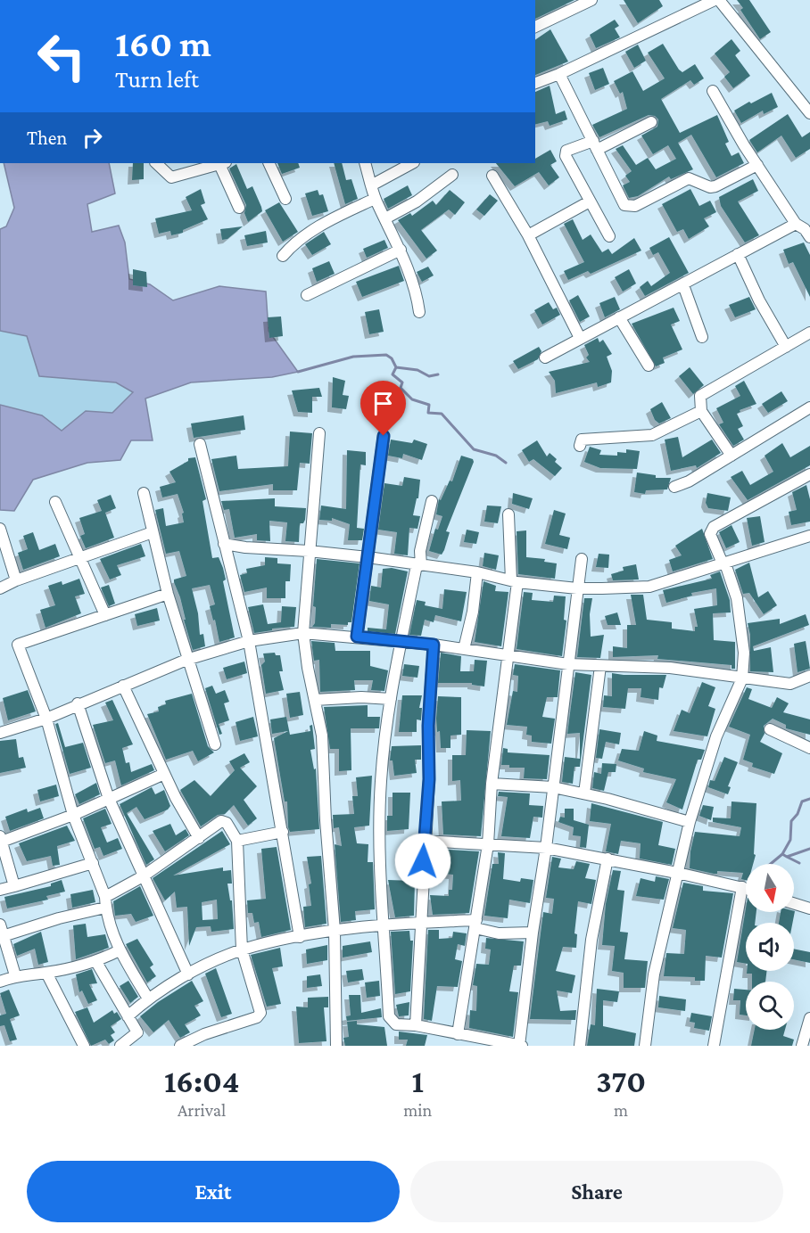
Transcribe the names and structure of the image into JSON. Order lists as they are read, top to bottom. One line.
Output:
{"north":"bottom","page":{"turn":["160 m","Turn left"],"then":"Then","eta":["16:04","Arrival","1","min","370","m"],"buttons":["Exit","Share"]}}
